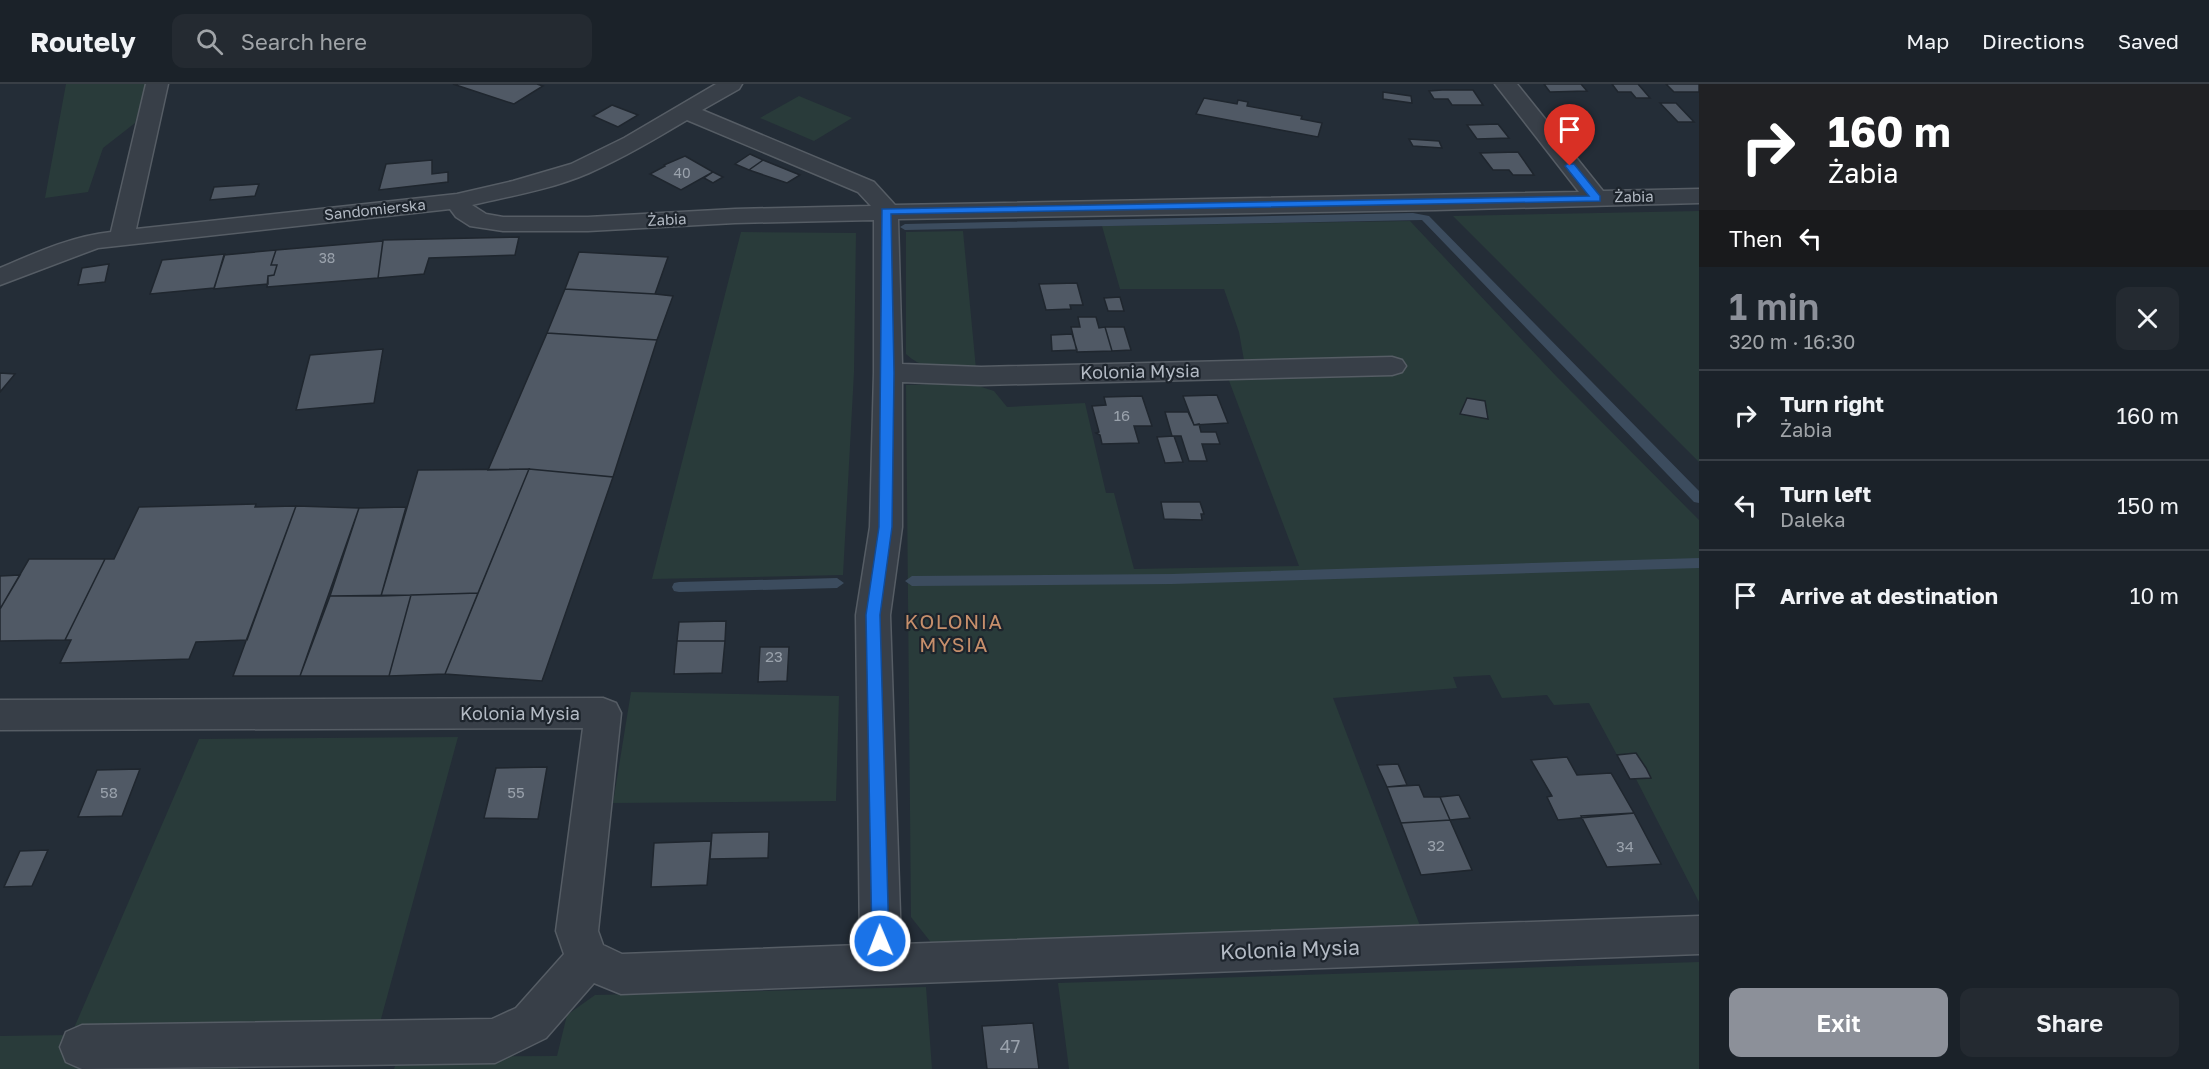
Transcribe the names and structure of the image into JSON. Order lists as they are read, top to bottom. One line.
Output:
{"streets":{"street":["Żabia","Sandomierska","Kolonia Mysia"]},"crossings":[["Żabia","Sandomierska"]],"districts":["KOLONIA MYSIA"],"house_numbers":["40","38","16","23","58","55","32","34","47"],"page":{"header":"Routely","search":"Search here","nav":["Map","Directions","Saved"],"turn":["160 m","Żabia"],"then":"Then","heading":["1 min","320 m · 16:30"],"list":[{"name":"Turn right","note":"Żabia","value":"160 m"},{"name":"Turn left","note":"Daleka","value":"150 m"},{"name":"Arrive at destination","value":"10 m"}],"buttons":["Exit","Share"]}}
